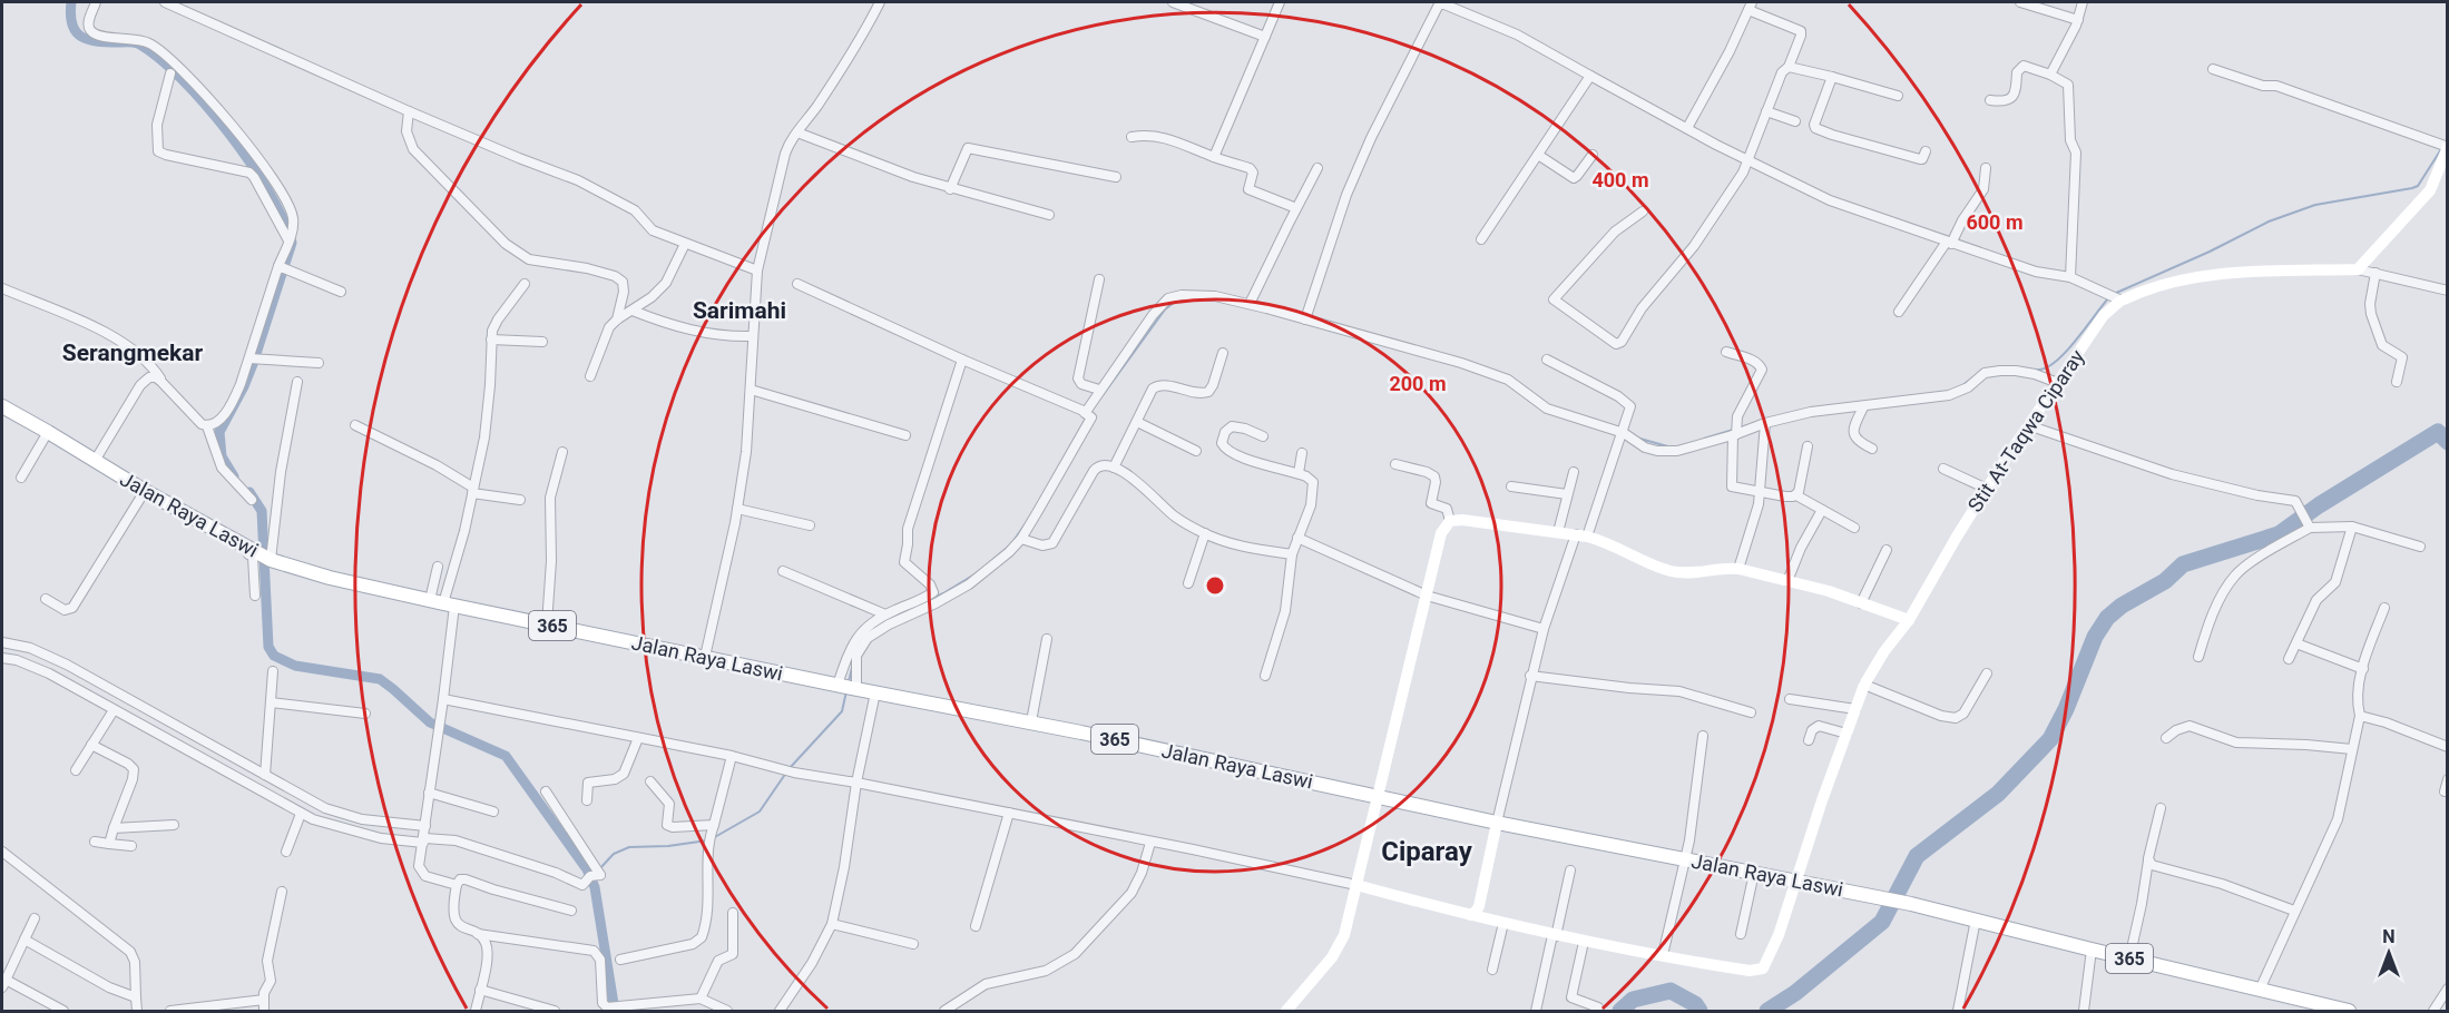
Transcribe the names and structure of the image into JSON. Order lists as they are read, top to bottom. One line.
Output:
{"streets":{"main road":["Stit At-Taqwa Ciparay","Jalan Raya Laswi","365"]},"crossings":[["Stit At-Taqwa Ciparay","Jalan Raya Laswi"]],"districts":["Sarimahi","Serangmekar","Ciparay"],"north":"top","rings":["400 m","600 m","200 m"]}
